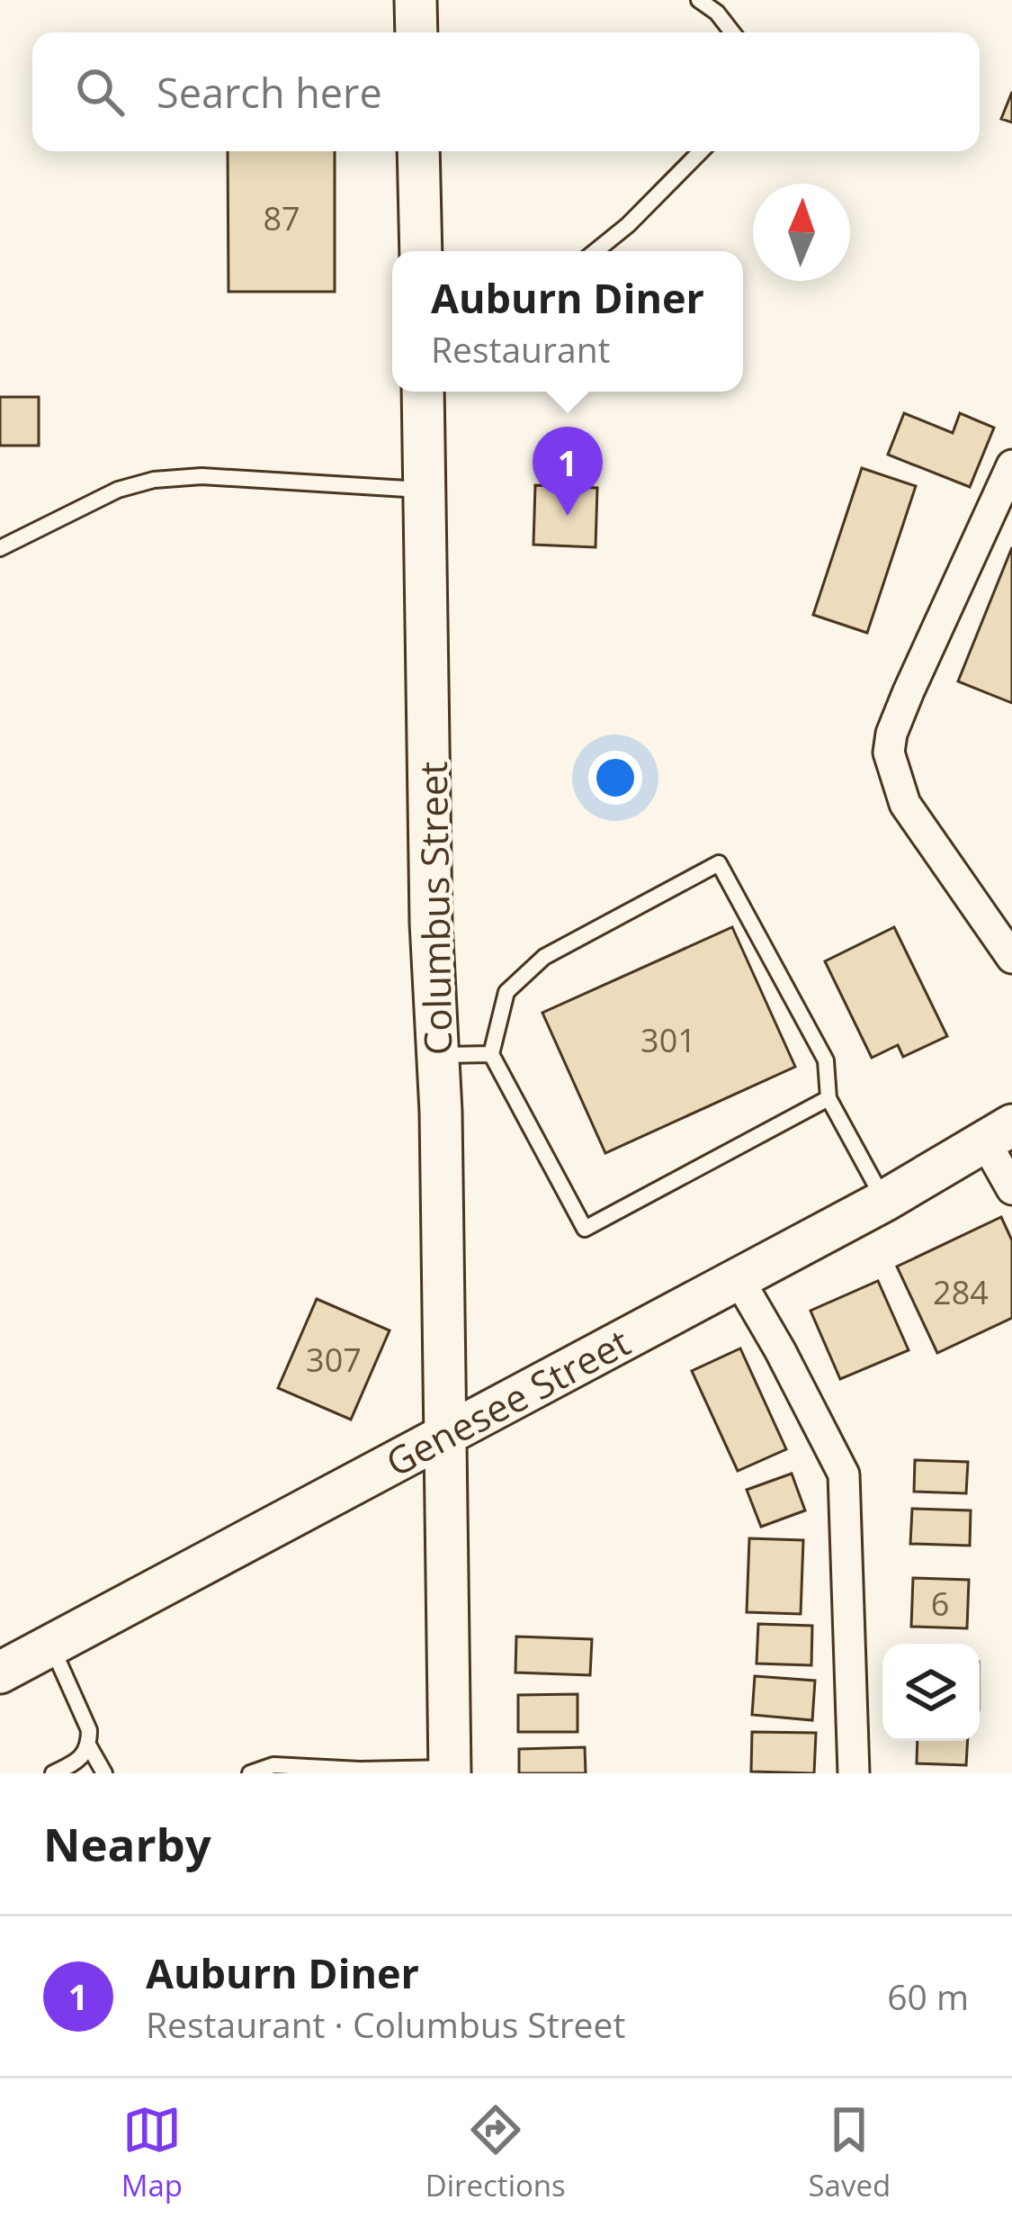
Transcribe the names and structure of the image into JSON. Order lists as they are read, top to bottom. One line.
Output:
{"streets":{"street":["Columbus Street","Genesee Street"]},"crossings":[["Columbus Street","Genesee Street"]],"house_numbers":["87","301","284","307","6"],"north":"top","page":{"search":"Search here","popup":["Auburn Diner","Restaurant"],"pins":"1","heading":"Nearby","list":[{"mark":"1","name":"Auburn Diner","note":"Restaurant · Columbus Street","value":"60 m"}],"nav":["Map","Directions","Saved"]}}
